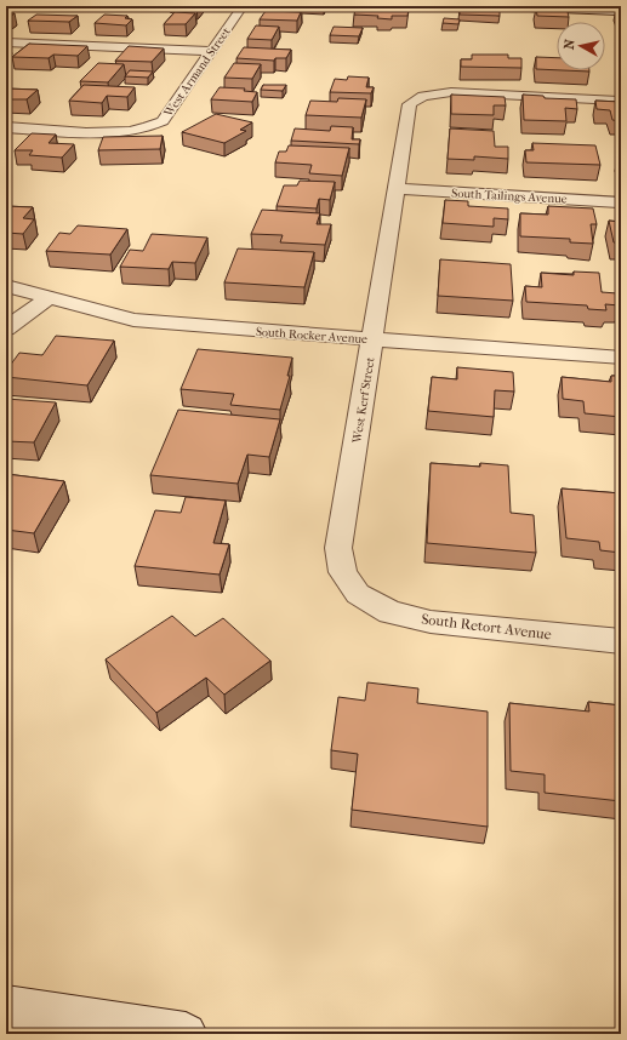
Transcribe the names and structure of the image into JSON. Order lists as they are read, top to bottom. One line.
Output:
{"streets":{"street":["West Armand Street","South Tailings Avenue","South Rocker Avenue","West Kerf Street","South Retort Avenue"]},"crossings":[["South Tailings Avenue","West Kerf Street"],["South Rocker Avenue","West Kerf Street"],["West Kerf Street","South Retort Avenue"]],"north":"left"}
